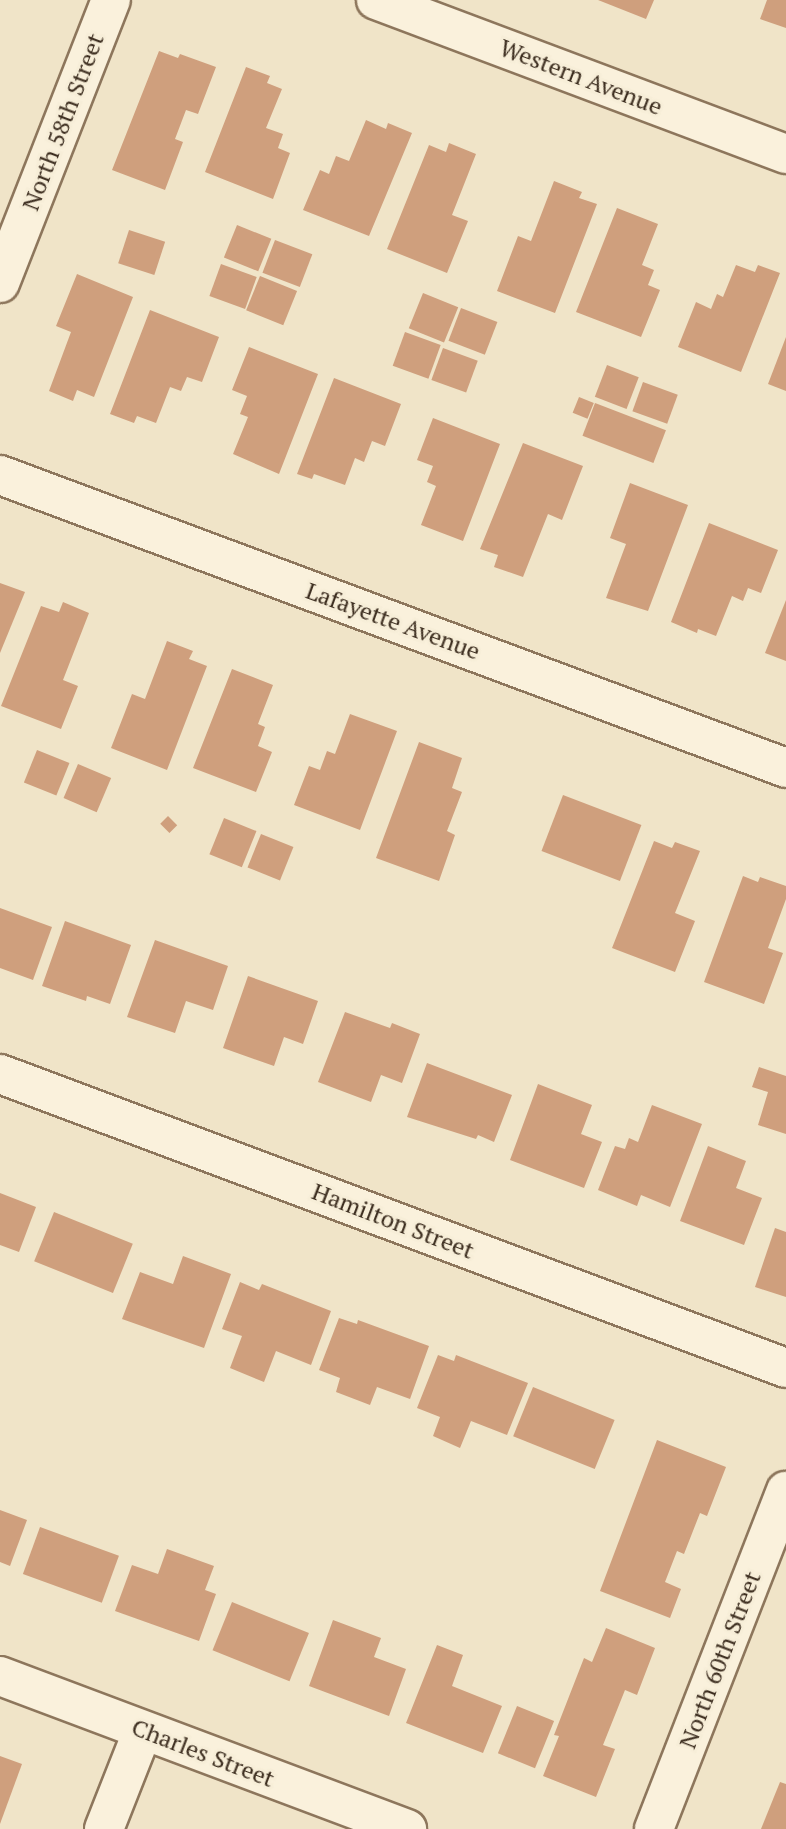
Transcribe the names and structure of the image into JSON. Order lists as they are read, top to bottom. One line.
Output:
{"streets":{"street":["Western Avenue","North 58th Street","Lafayette Avenue","Hamilton Street","North 60th Street","Charles Street"]}}
